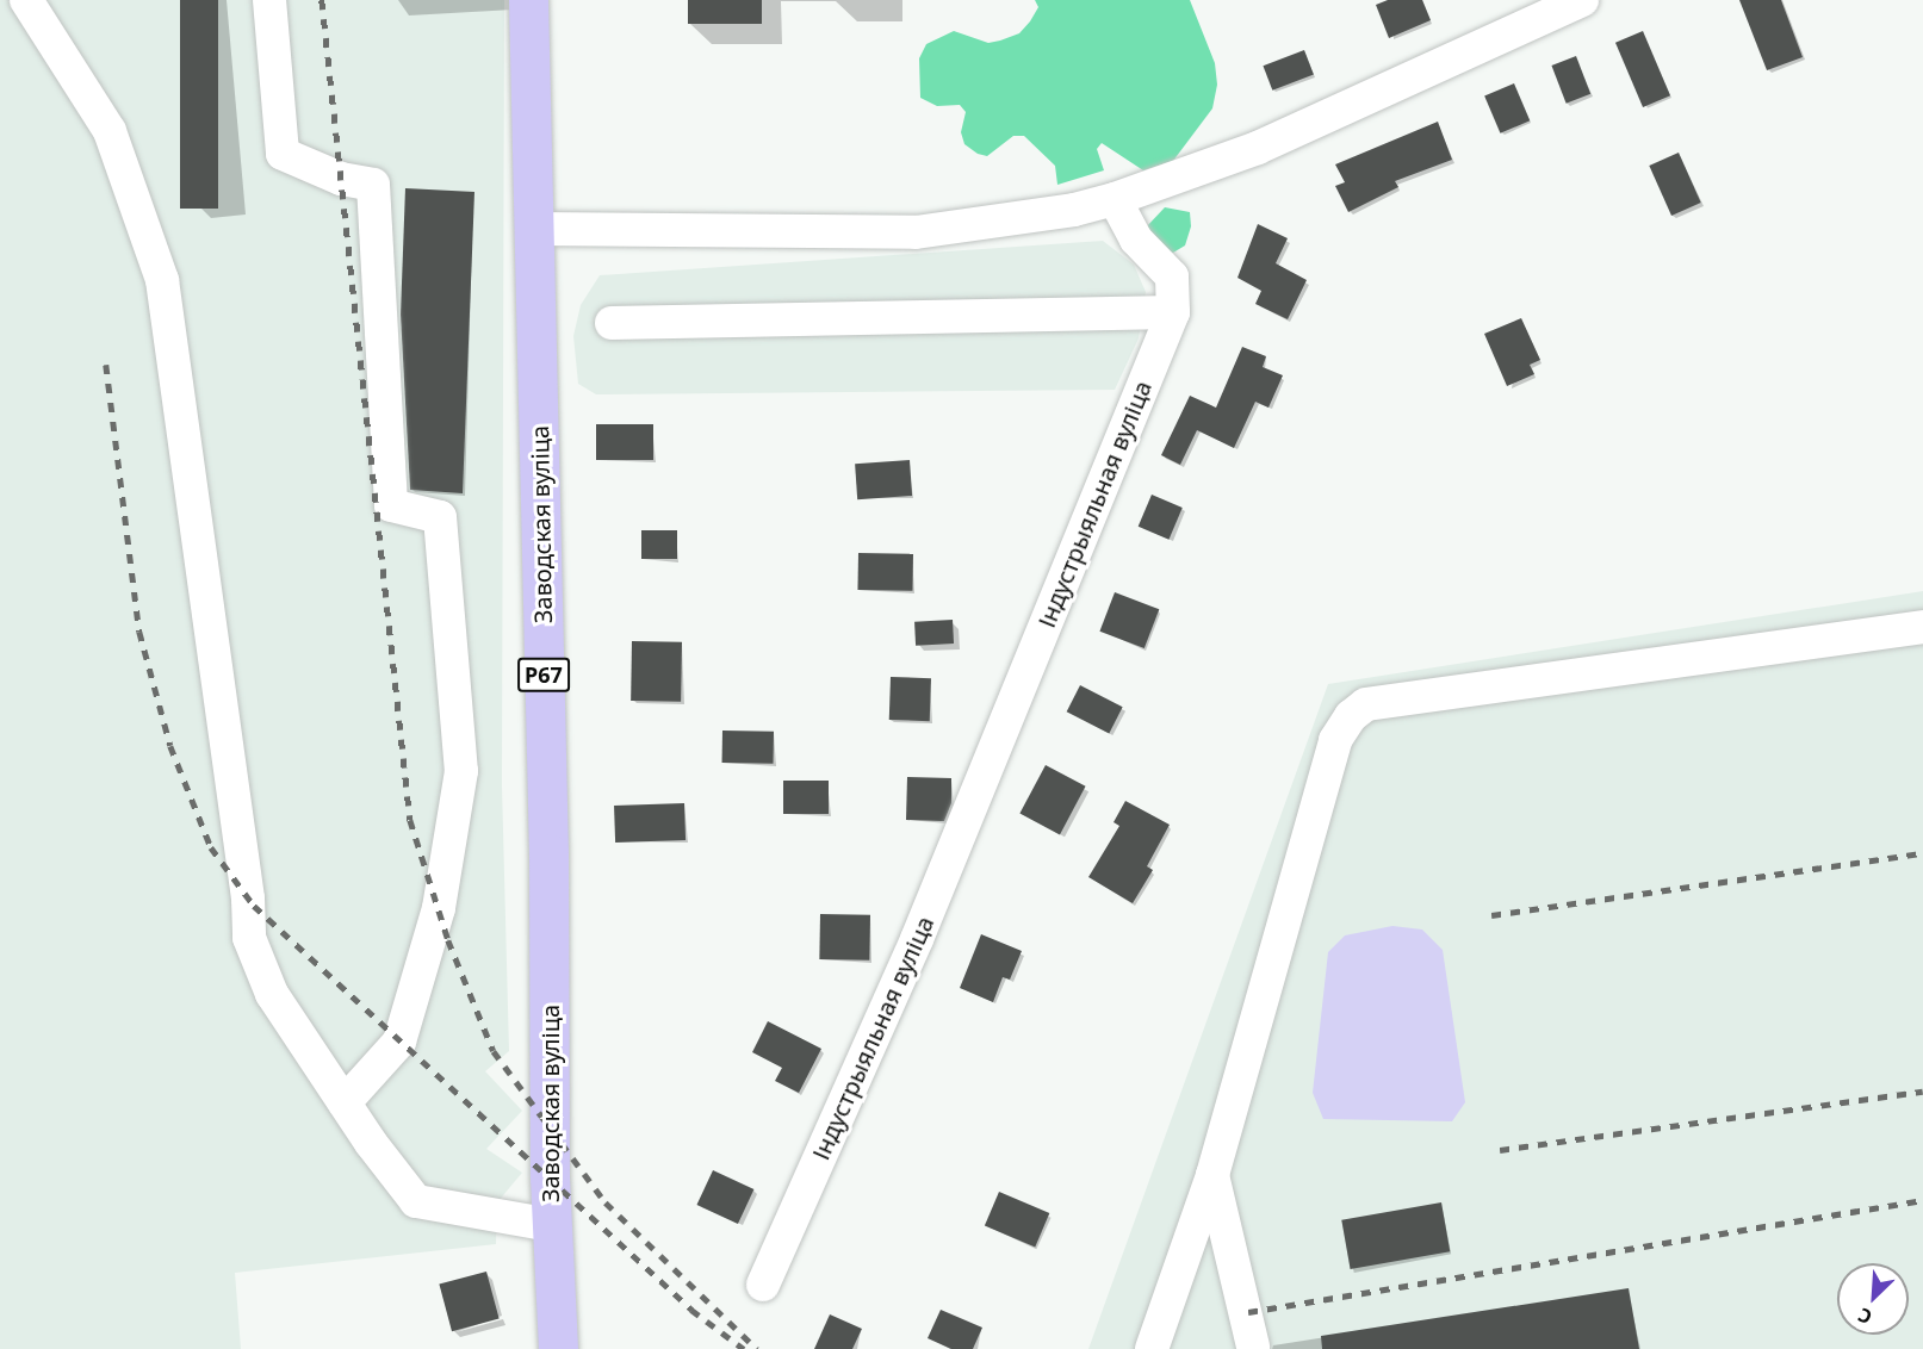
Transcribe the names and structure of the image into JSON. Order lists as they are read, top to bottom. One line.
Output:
{"streets":{"main road":["Заводская вуліца","Р67"],"street":["Індустрыяльная вуліца"]},"north":"bottom left"}
